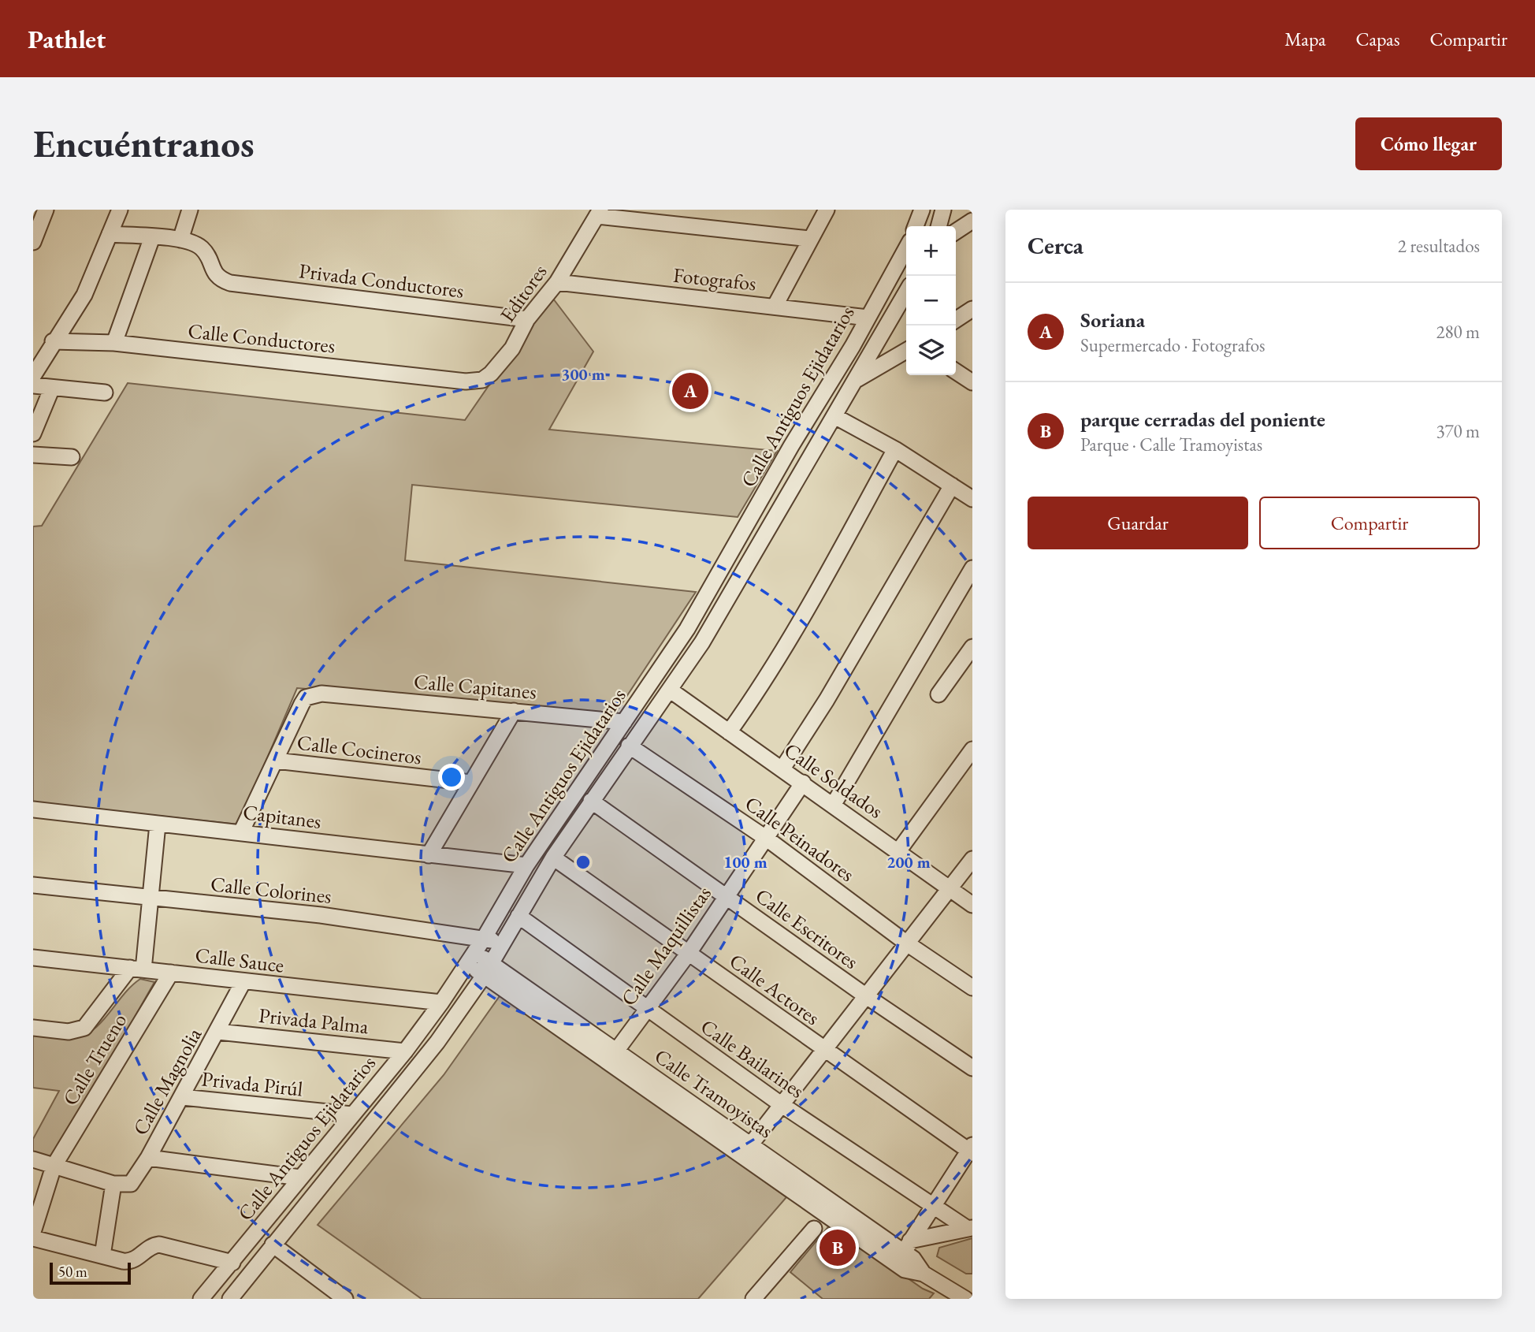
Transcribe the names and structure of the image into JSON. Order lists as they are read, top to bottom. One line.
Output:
{"streets":{"street":["Fotografos","Privada Conductores","Editores","Calle Conductores","Calle Antiguos Ejidatarios","Calle Capitanes","Calle Cocineros","Calle Soldados","Capitanes","Calle Peinadores","Calle Colorines","Calle Escritores","Calle Maquillistas","Calle Sauce","Calle Actores","Privada Palma","Calle Bailarines","Calle Trueno","Calle Magnolia","Privada Pirúl","Calle Tramoyistas"]},"crossings":[["Fotografos","Editores"],["Fotografos","Calle Antiguos Ejidatarios"],["Privada Conductores","Editores"],["Editores","Calle Conductores"],["Calle Antiguos Ejidatarios","Calle Capitanes"],["Calle Antiguos Ejidatarios","Calle Soldados"],["Calle Antiguos Ejidatarios","Capitanes"],["Calle Antiguos Ejidatarios","Calle Peinadores"],["Calle Antiguos Ejidatarios","Calle Colorines"],["Calle Antiguos Ejidatarios","Calle Escritores"],["Calle Antiguos Ejidatarios","Calle Sauce"],["Calle Antiguos Ejidatarios","Calle Actores"],["Calle Antiguos Ejidatarios","Privada Palma"],["Calle Antiguos Ejidatarios","Calle Bailarines"],["Calle Antiguos Ejidatarios","Privada Pirúl"],["Calle Antiguos Ejidatarios","Calle Tramoyistas"],["Calle Capitanes","Calle Cocineros"],["Calle Soldados","Calle Maquillistas"],["Calle Peinadores","Calle Maquillistas"],["Calle Escritores","Calle Maquillistas"],["Calle Maquillistas","Calle Actores"],["Calle Maquillistas","Calle Bailarines"],["Calle Maquillistas","Calle Tramoyistas"],["Calle Sauce","Calle Trueno"],["Calle Sauce","Calle Magnolia"],["Privada Palma","Calle Magnolia"],["Calle Magnolia","Privada Pirúl"]],"scale_bar":"50 m","page":{"header":"Pathlet","nav":["Mapa","Capas","Compartir"],"buttons":["Cómo llegar",["Guardar","Compartir"]],"title":"Encuéntranos","heading":["Cerca","2 resultados"],"map_buttons":["+","−"],"list":[{"mark":"A","name":"Soriana","note":"Supermercado · Fotografos","value":"280 m"},{"mark":"B","name":"parque cerradas del poniente","note":"Parque · Calle Tramoyistas","value":"370 m"}],"pins":["A","B"],"scale":"50 m"},"rings":["300 m","100 m","200 m"]}
